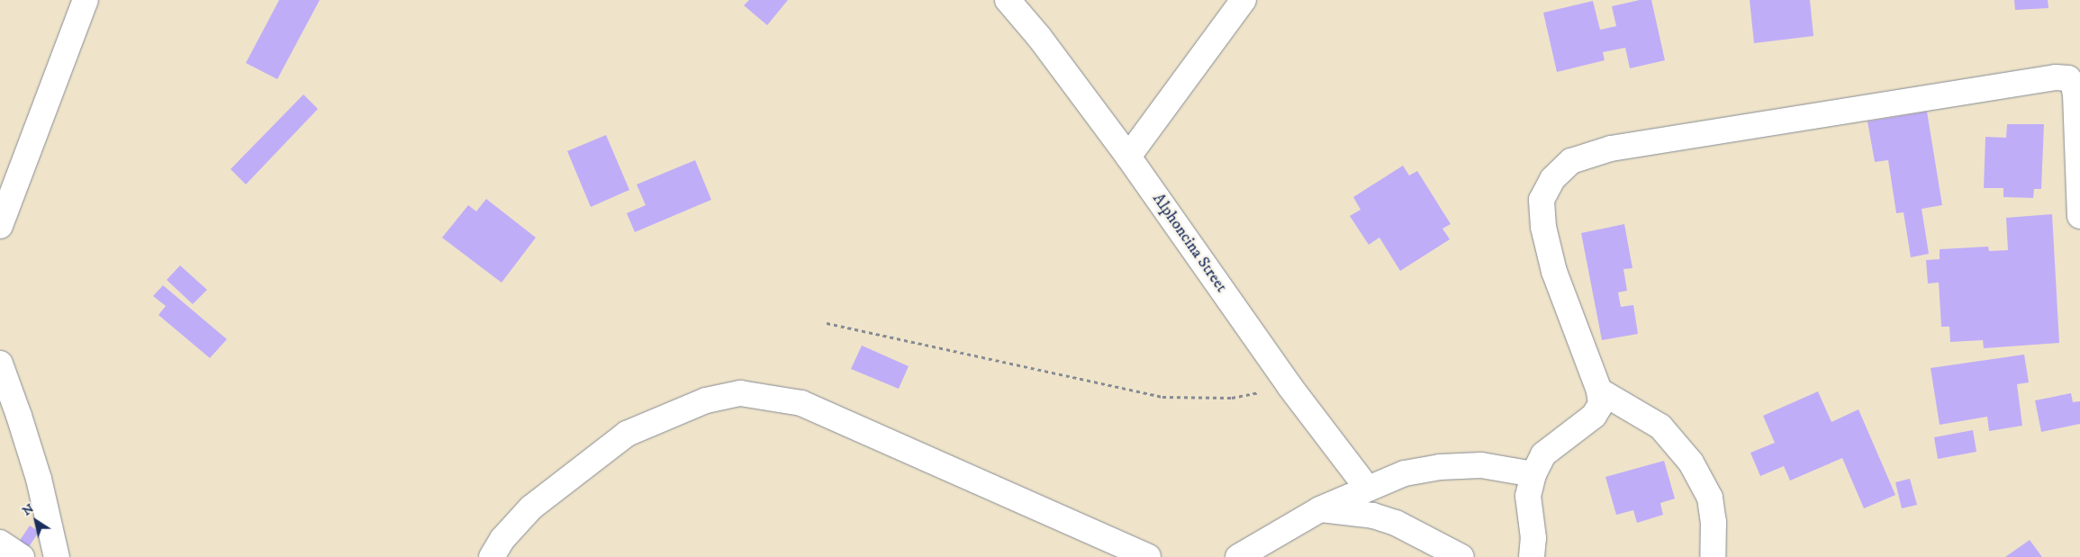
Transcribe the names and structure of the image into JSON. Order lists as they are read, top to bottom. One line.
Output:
{"streets":{"street":["Alphoncina Street"]},"north":"top left"}
